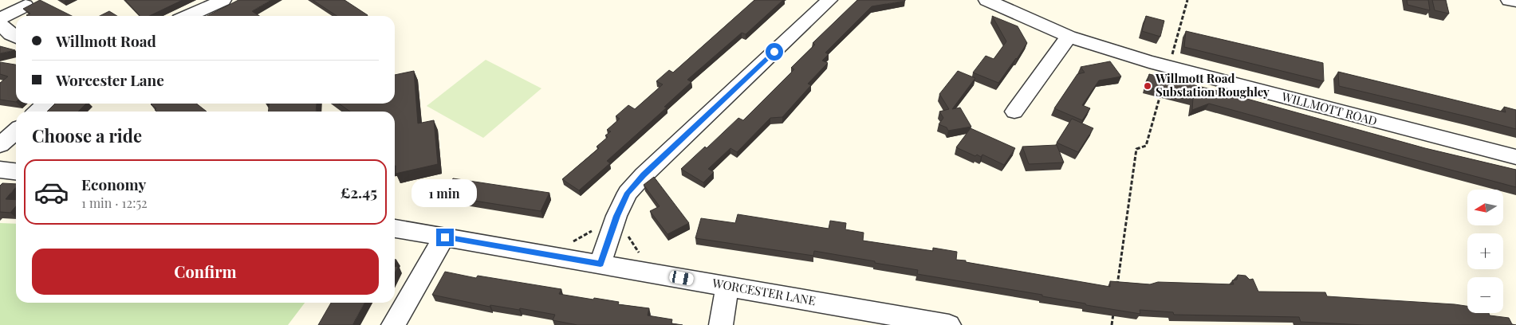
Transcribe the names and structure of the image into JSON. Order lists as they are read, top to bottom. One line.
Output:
{"streets":{"street":["WILLMOTT ROAD","WORCESTER LANE"]},"places":["Willmott Road Substation Roughley"],"north":"left","page":{"banner":["Willmott Road","Worcester Lane"],"heading":"Choose a ride","list":[{"name":"Economy","note":"1 min · 12:52","value":"£2.45"}],"bubble":"1 min","map_buttons":["+","−"],"buttons":"Confirm"}}
